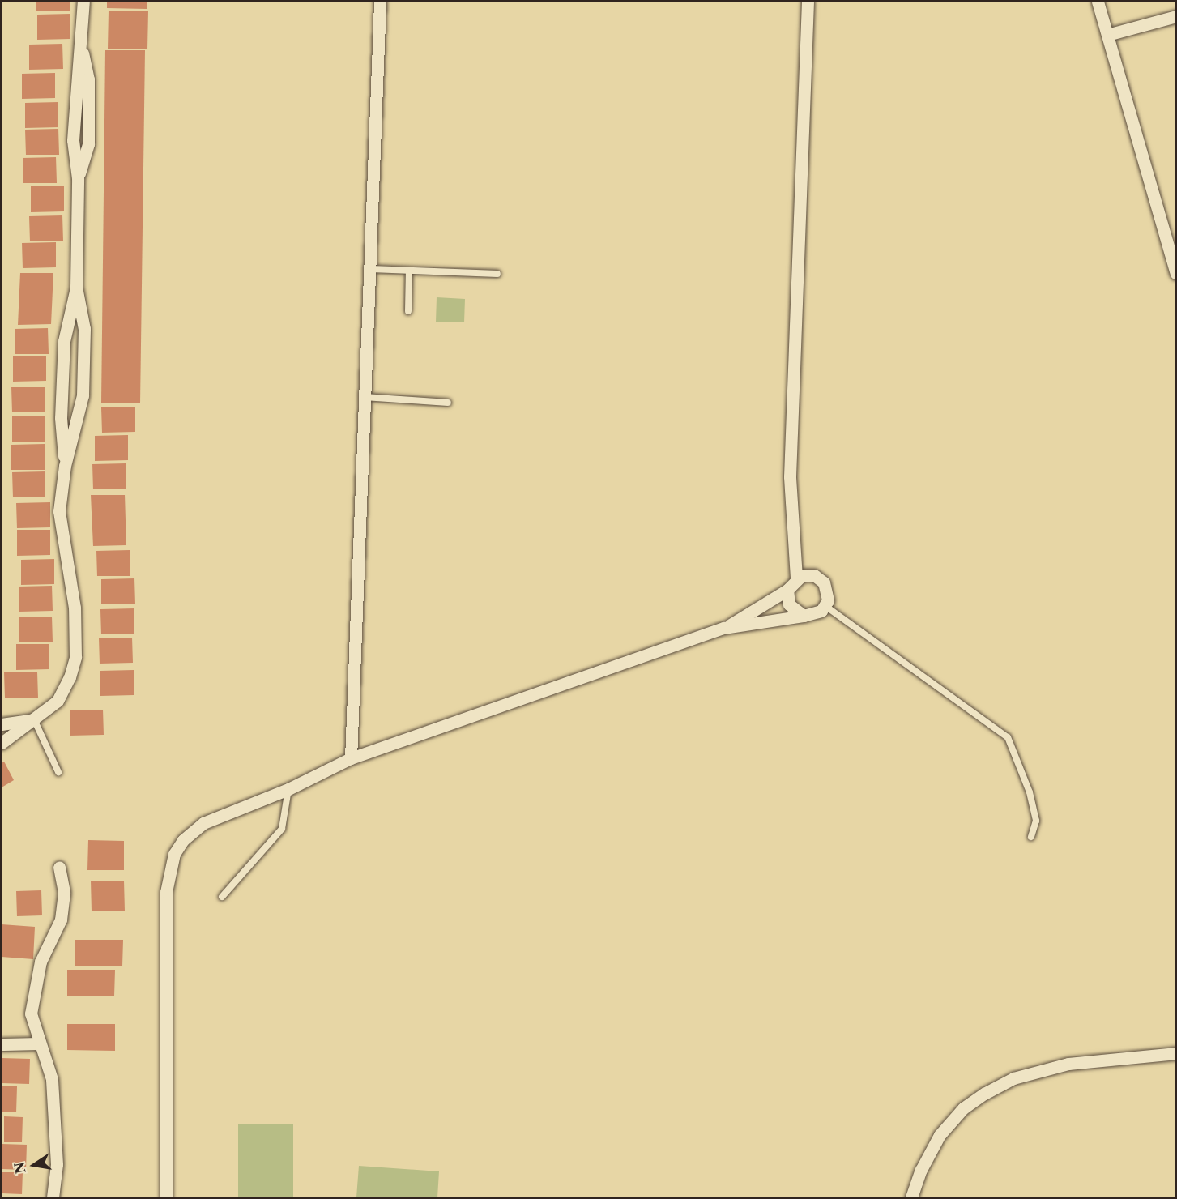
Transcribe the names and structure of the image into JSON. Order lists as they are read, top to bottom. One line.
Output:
{"north":"left"}
